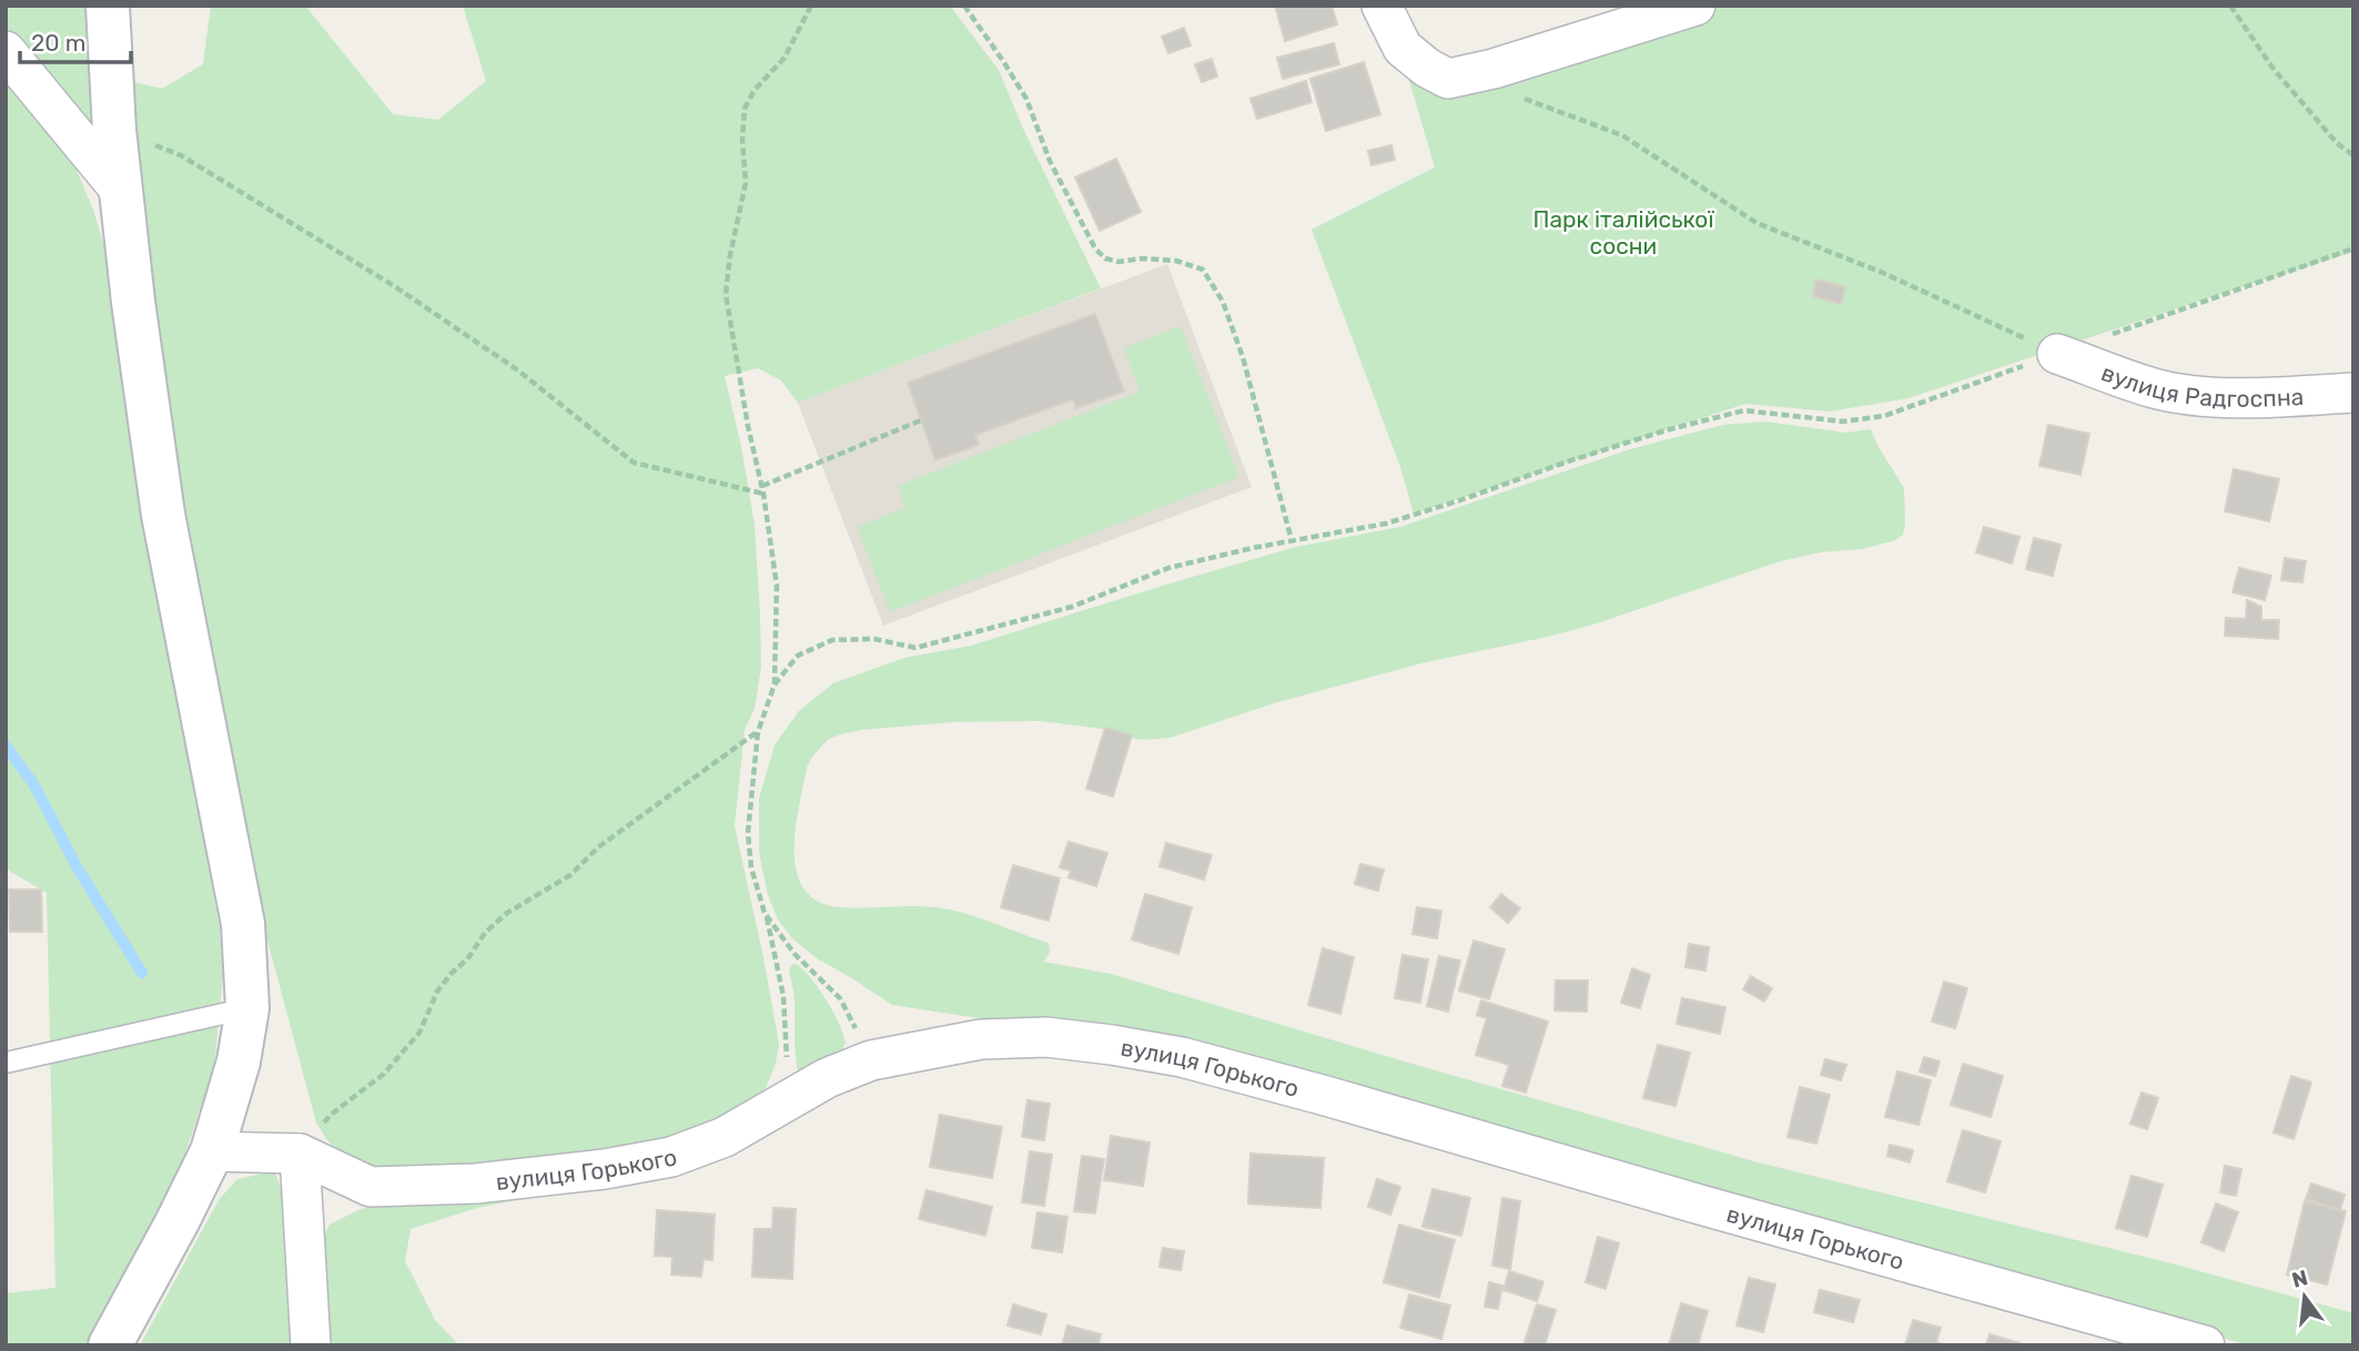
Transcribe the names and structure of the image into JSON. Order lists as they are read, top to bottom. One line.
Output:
{"streets":{"street":["вулиця Радгоспна","вулиця Горького"]},"parks":["Парк італійської сосни"],"scale_bar":"20 m","north":"top"}
